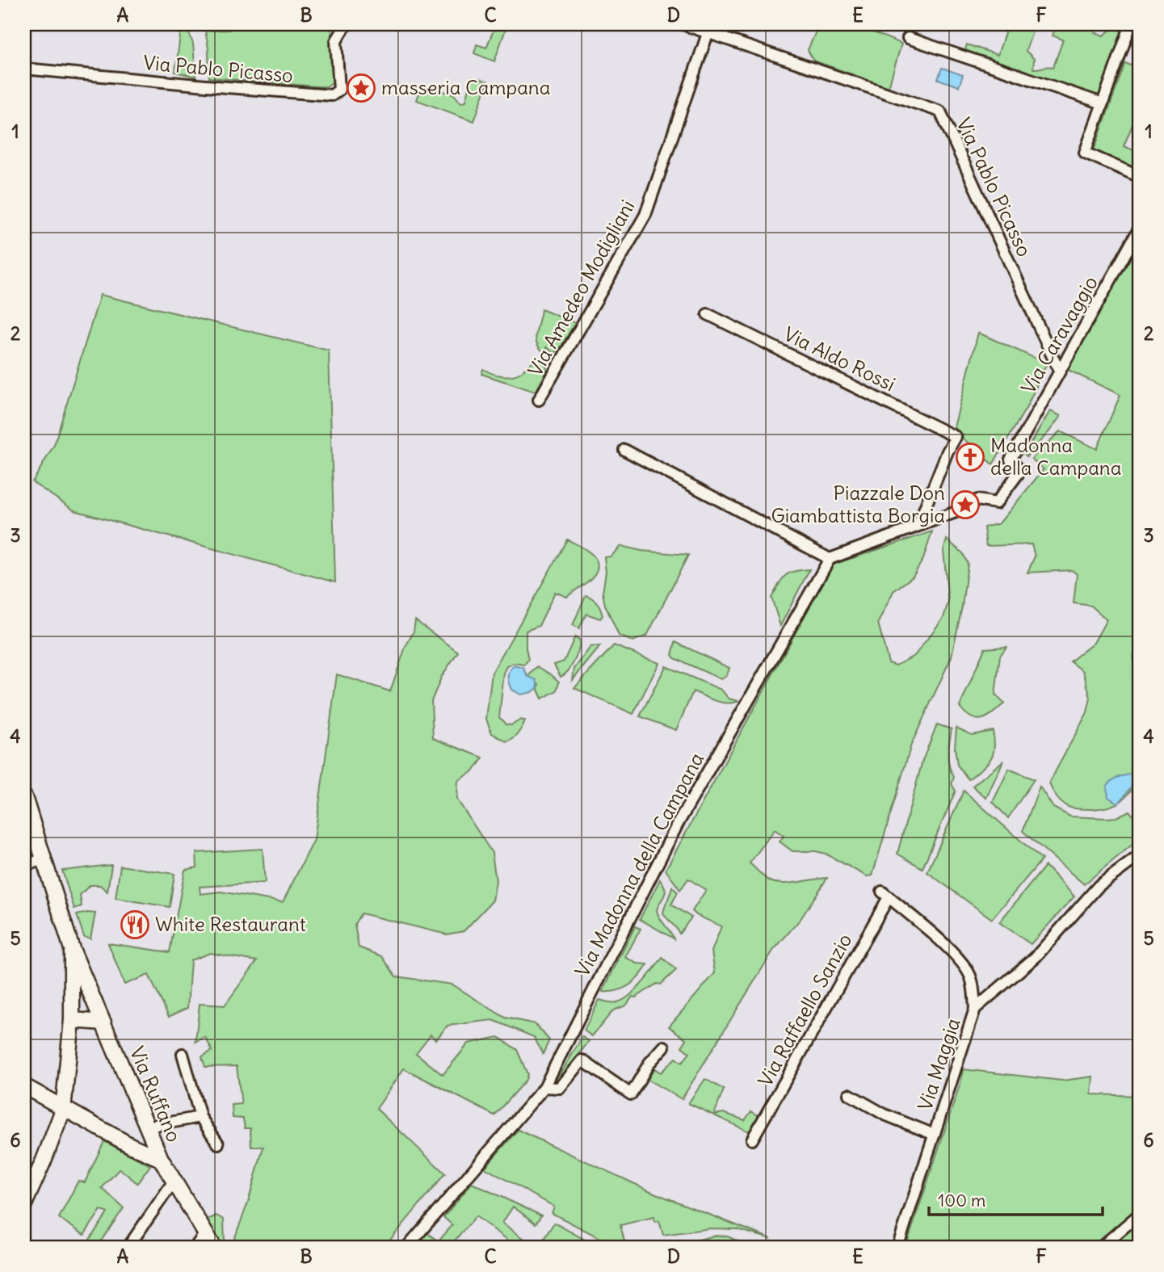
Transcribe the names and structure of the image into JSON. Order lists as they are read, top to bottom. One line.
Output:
{"streets":{"street":["Via Pablo Picasso","Via Amedeo Modigliani","Via Caravaggio","Via Aldo Rossi","Via Madonna della Campana","Via Raffaello Sanzio","Via Maggia","Via Ruffano"]},"crossings":[["Via Pablo Picasso","Via Amedeo Modigliani"],["Via Pablo Picasso","Via Caravaggio"],["Via Caravaggio","Via Aldo Rossi"],["Via Raffaello Sanzio","Via Maggia"]],"places":{"place":["masseria Campana","Piazzale Don Giambattista Borgia"],"church":["Madonna della Campana"],"restaurant":["White Restaurant"]},"scale_bar":"100 m","grid":{"columns":["A","B","C","D","E","F"],"rows":["1","2","3","4","5","6"]}}
